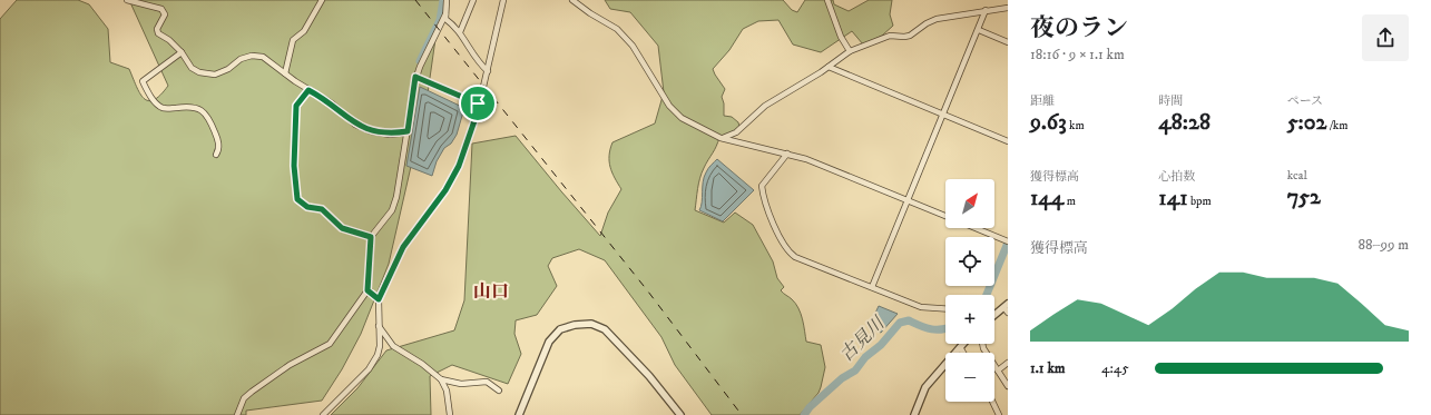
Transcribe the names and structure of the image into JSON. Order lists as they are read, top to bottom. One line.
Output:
{"districts":["山口"],"water":["古見川"],"north":"top right","page":{"heading":["夜のラン","18:16 · 9 × 1.1 km"],"stats":[["距離","9.63 km"],["時間","48:28"],["ペース","5:02 /km"],["獲得標高","144 m"],["心拍数","141 bpm"],["kcal","752"]],"map_buttons":["+","−"],"chart":["獲得標高","88–99 m"],"list":[{"name":"1.1 km","note":"4:45"}]}}
